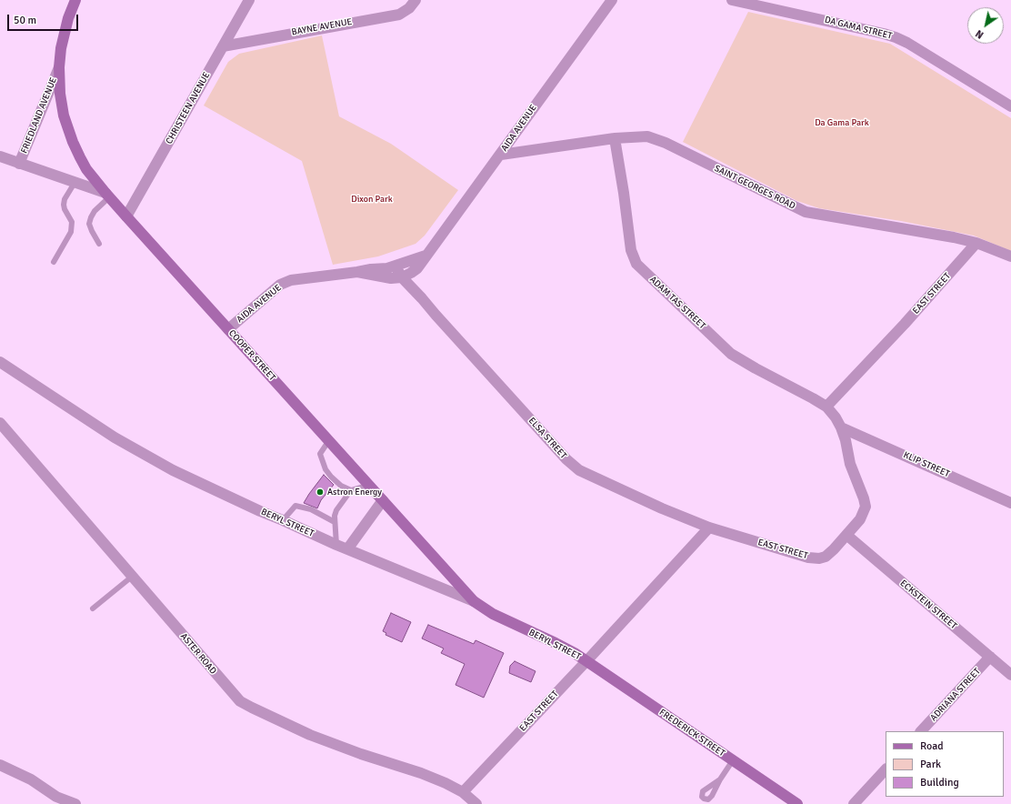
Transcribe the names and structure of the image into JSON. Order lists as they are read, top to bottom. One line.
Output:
{"streets":{"main road":["FRIEDLAND AVENUE","COOPER STREET","BERYL STREET","FREDERICK STREET"],"street":["BAYNE AVENUE","DA GAMA STREET","CHRISTEEN AVENUE","AIDA AVENUE","SAINT GEORGES ROAD","EAST STREET","ADAM TAS STREET","ELSA STREET","KLIP STREET","ECKSTEIN STREET","ASTER ROAD","ADRIANA STREET"]},"crossings":[["BAYNE AVENUE","CHRISTEEN AVENUE"],["CHRISTEEN AVENUE","COOPER STREET"],["FRIEDLAND AVENUE","COOPER STREET"],["AIDA AVENUE","SAINT GEORGES ROAD"],["AIDA AVENUE","COOPER STREET"],["AIDA AVENUE","ELSA STREET"],["SAINT GEORGES ROAD","EAST STREET"],["SAINT GEORGES ROAD","ADAM TAS STREET"],["EAST STREET","ADAM TAS STREET"],["EAST STREET","ELSA STREET"],["EAST STREET","KLIP STREET"],["EAST STREET","BERYL STREET"],["EAST STREET","ECKSTEIN STREET"],["EAST STREET","ASTER ROAD"],["EAST STREET","FREDERICK STREET"],["COOPER STREET","BERYL STREET"],["BERYL STREET","FREDERICK STREET"],["ECKSTEIN STREET","ADRIANA STREET"]],"parks":["Da Gama Park","Dixon Park"],"places":["Astron Energy"],"legend":["Road","Park","Building"],"scale_bar":"50 m","north":"bottom left"}
